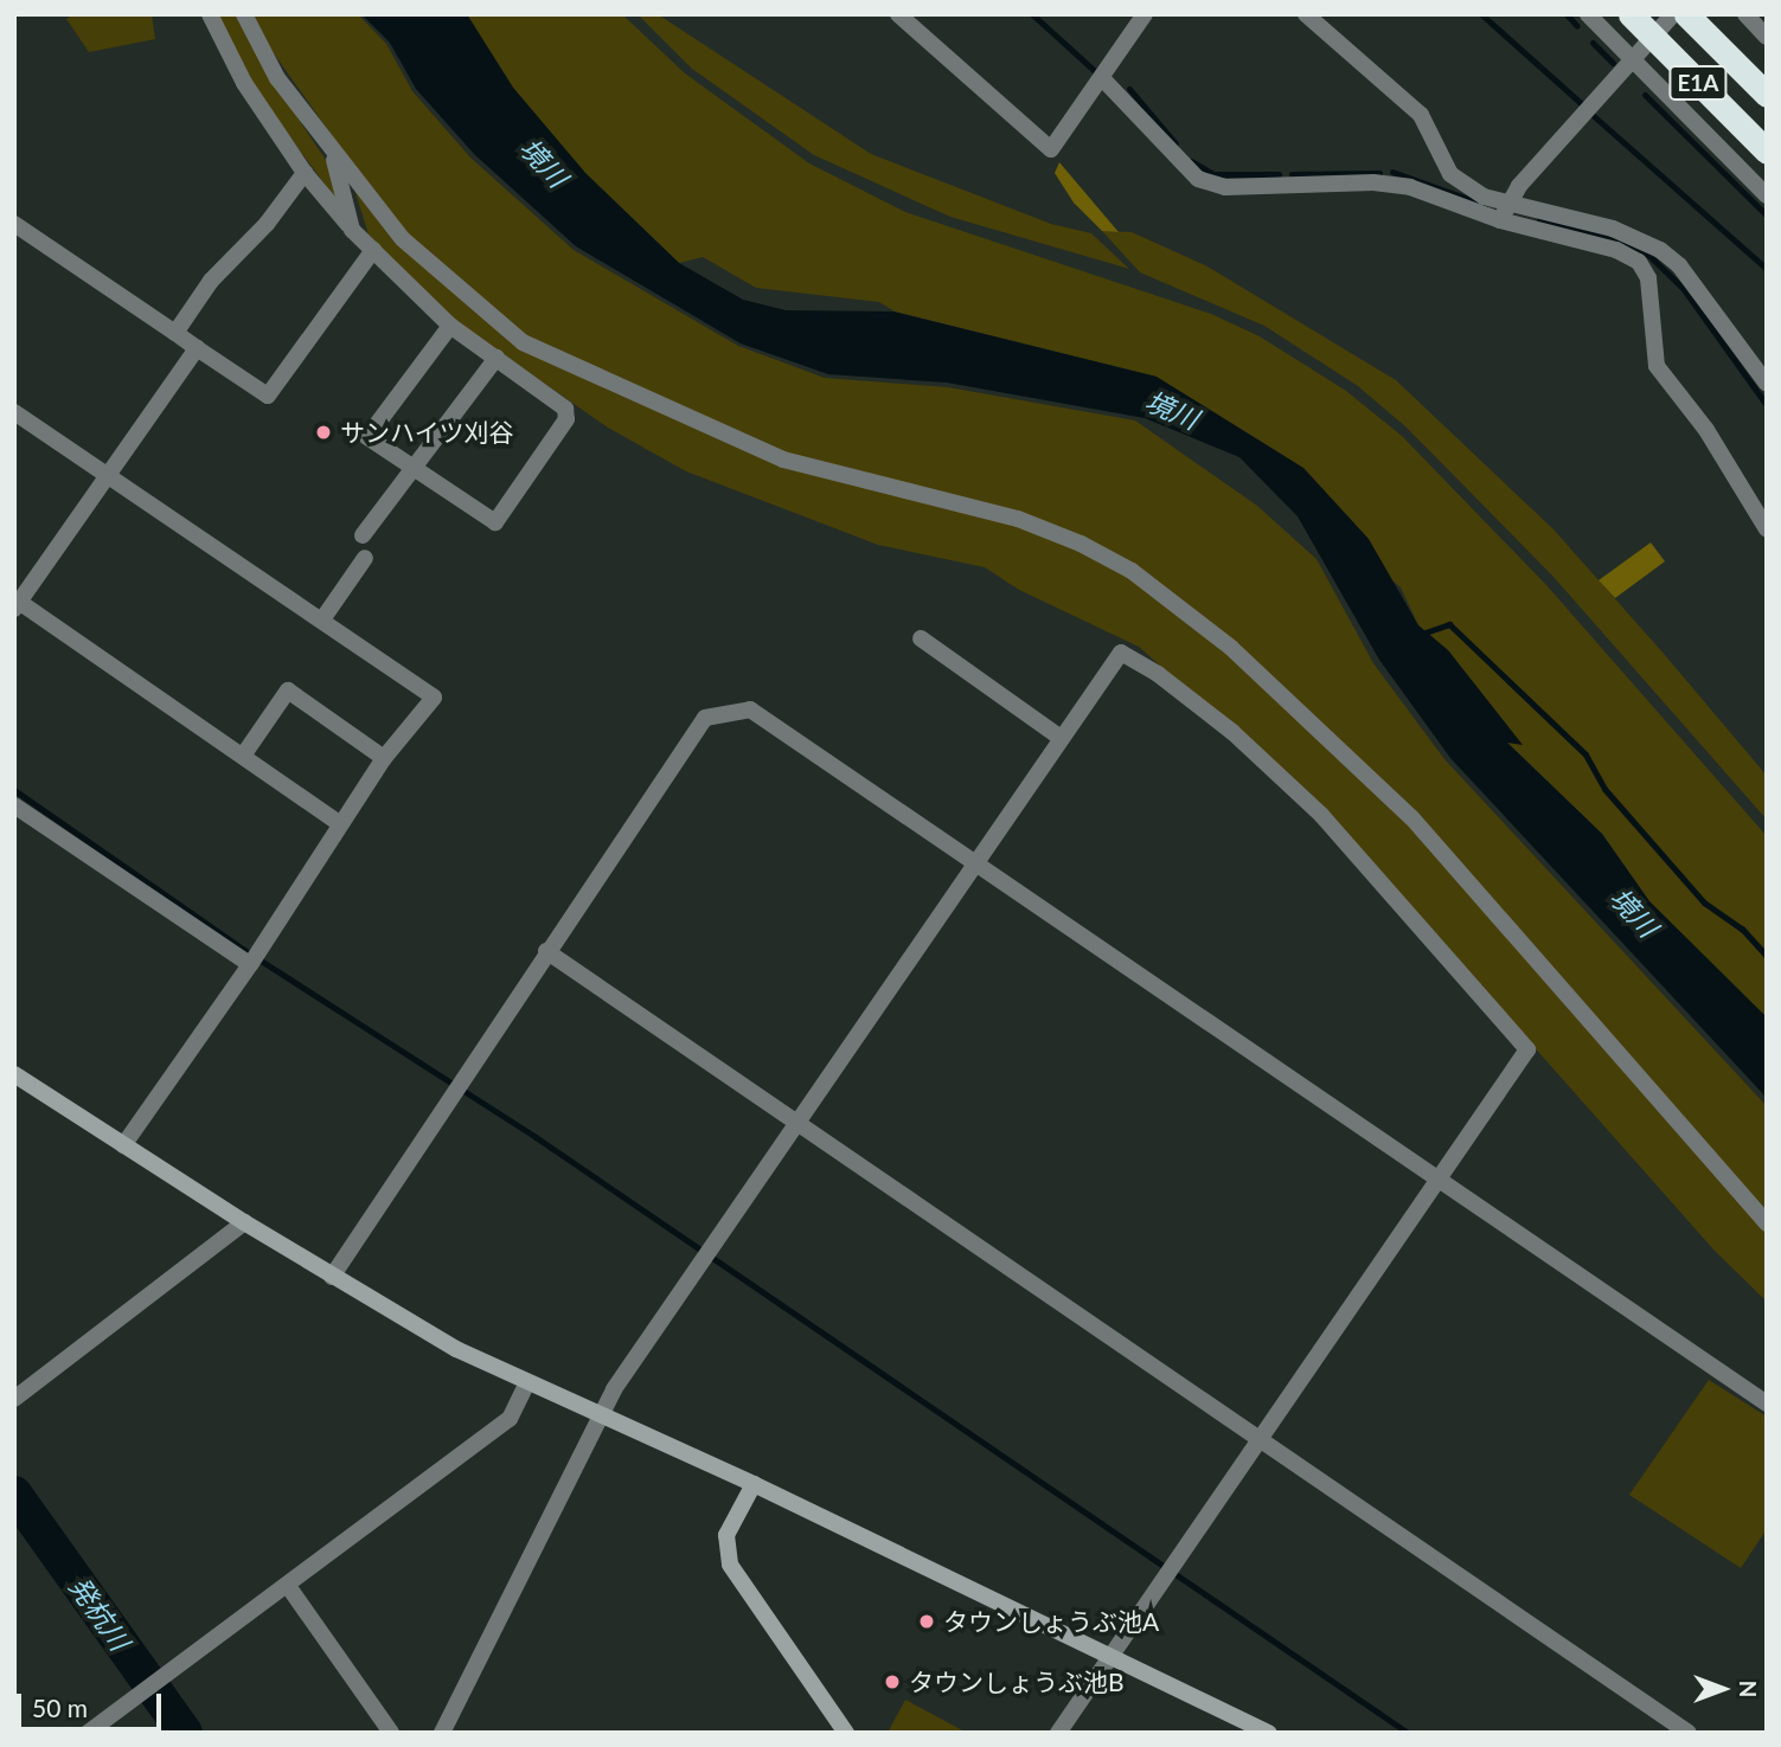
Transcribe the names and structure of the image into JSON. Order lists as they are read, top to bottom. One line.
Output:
{"streets":{"highway":["E1A"]},"water":["境川","発杭川"],"places":["サンハイツ刈谷","タウンしょうぶ池A","タウンしょうぶ池B"],"scale_bar":"50 m","north":"right"}
